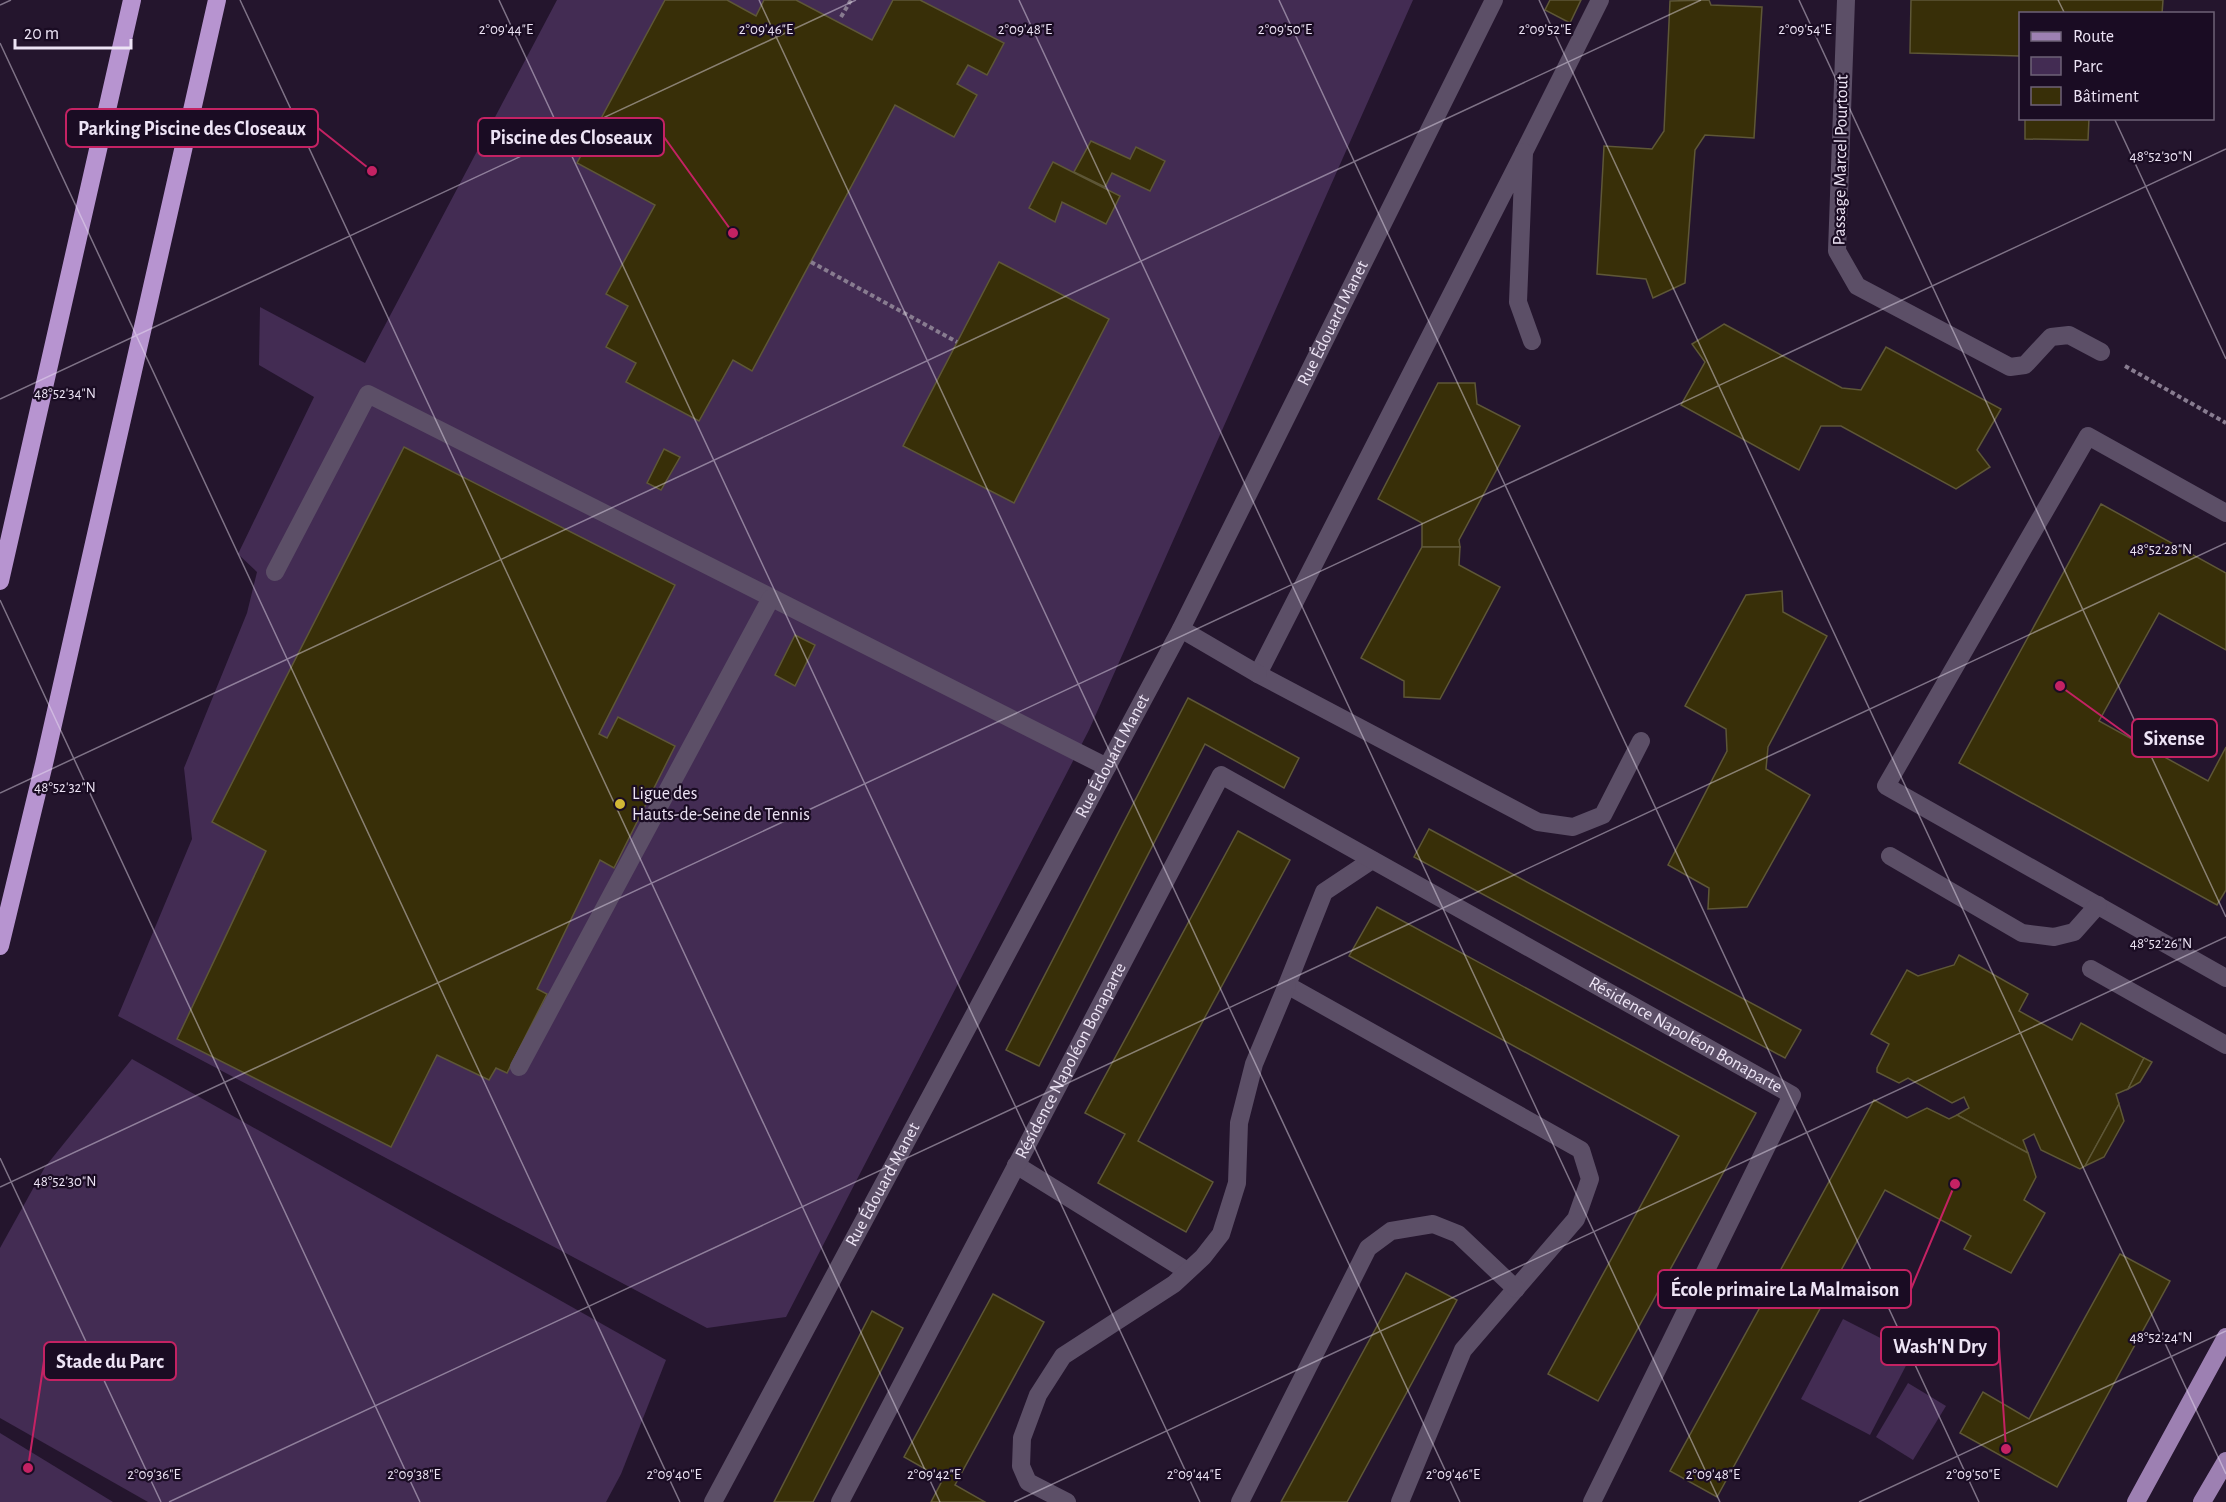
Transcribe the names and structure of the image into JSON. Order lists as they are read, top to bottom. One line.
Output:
{"streets":{"street":["Passage Marcel Pourtout","Rue Édouard Manet","Résidence Napoléon Bonaparte"]},"places":["Parking Piscine des Closeaux","Piscine des Closeaux","Sixense","Ligue des Hauts-de-Seine de Tennis","École primaire La Malmaison","Wash'N Dry","Stade du Parc"],"legend":["Route","Parc","Bâtiment"],"scale_bar":"20 m","coordinates":["2°09'46\"E","2°09'52\"E","2°09'54\"E","2°09'44\"E","2°09'48\"E","2°09'50\"E","48°52'30\"N","48°52'34\"N","48°52'28\"N","48°52'32\"N","48°52'26\"N","48°52'24\"N","2°09'36\"E","2°09'38\"E","2°09'40\"E","2°09'42\"E"]}
